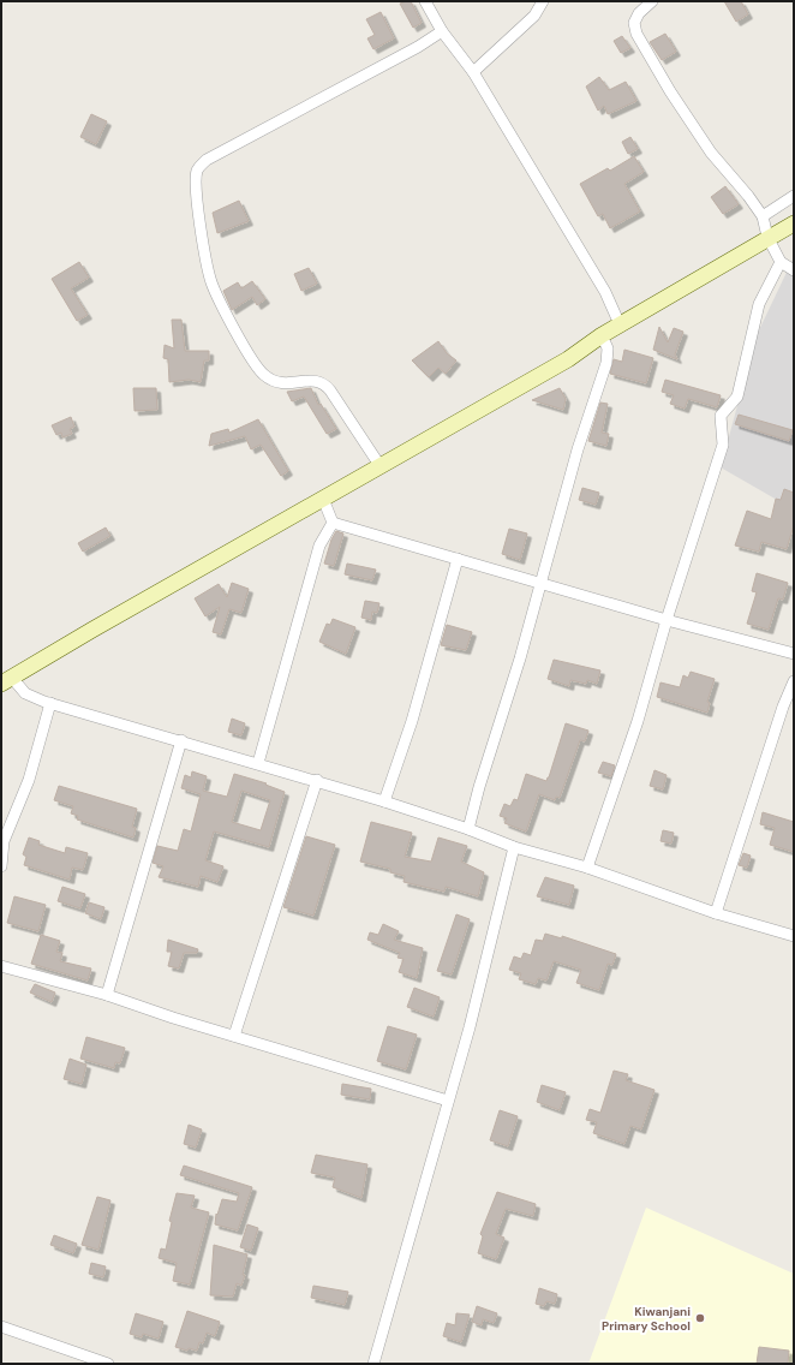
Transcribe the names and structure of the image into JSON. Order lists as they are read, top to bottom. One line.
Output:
{"places":["Kiwanjani Primary School"]}
